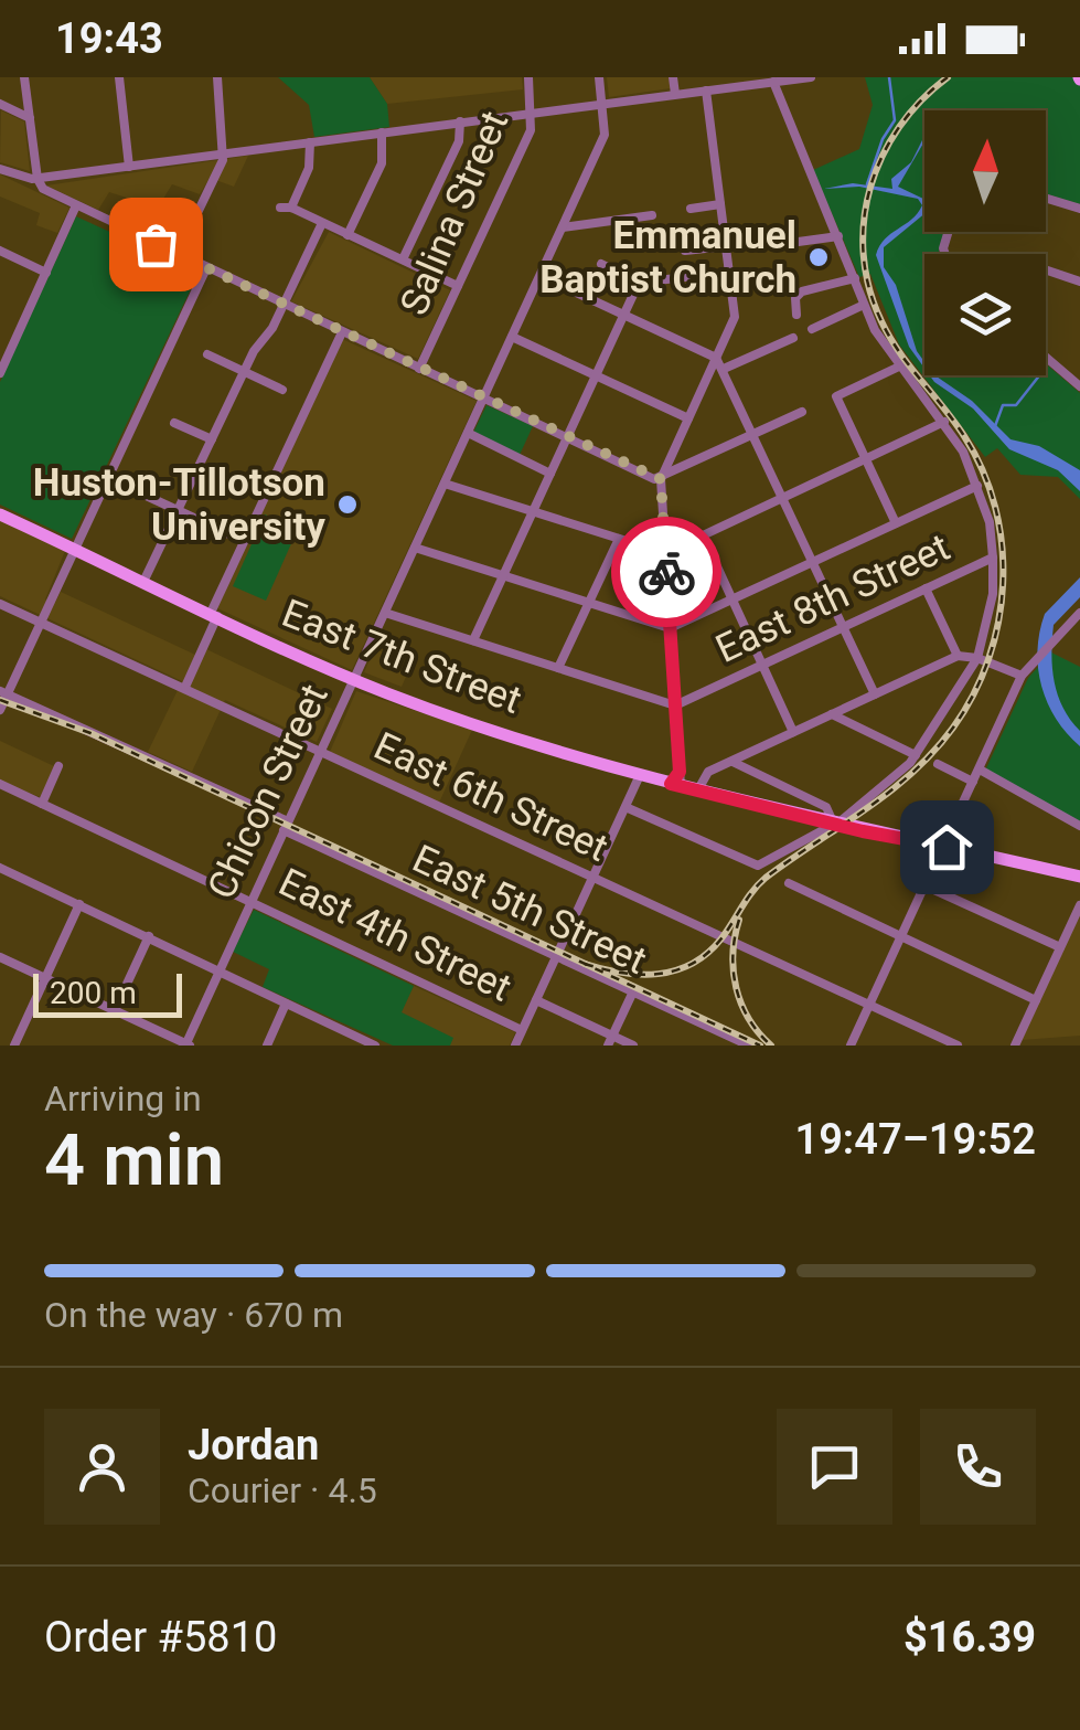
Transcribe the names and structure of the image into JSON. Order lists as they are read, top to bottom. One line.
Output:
{"streets":{"main road":["East 7th Street"],"street":["Salina Street","East 8th Street","Chicon Street","East 6th Street","East 5th Street","East 4th Street"]},"crossings":[["East 7th Street","Chicon Street"],["Chicon Street","East 6th Street"],["Chicon Street","East 5th Street"],["Chicon Street","East 4th Street"]],"places":["Emmanuel Baptist Church","Huston-Tillotson University"],"scale_bar":"200 m","north":"top","page":{"status":"19:43","scale":"200 m","heading":["4 min","Arriving in","19:47–19:52"],"panel":["Jordan","Courier · 4.5","Order #5810","$16.39"],"bar":"On the way · 670 m"}}
